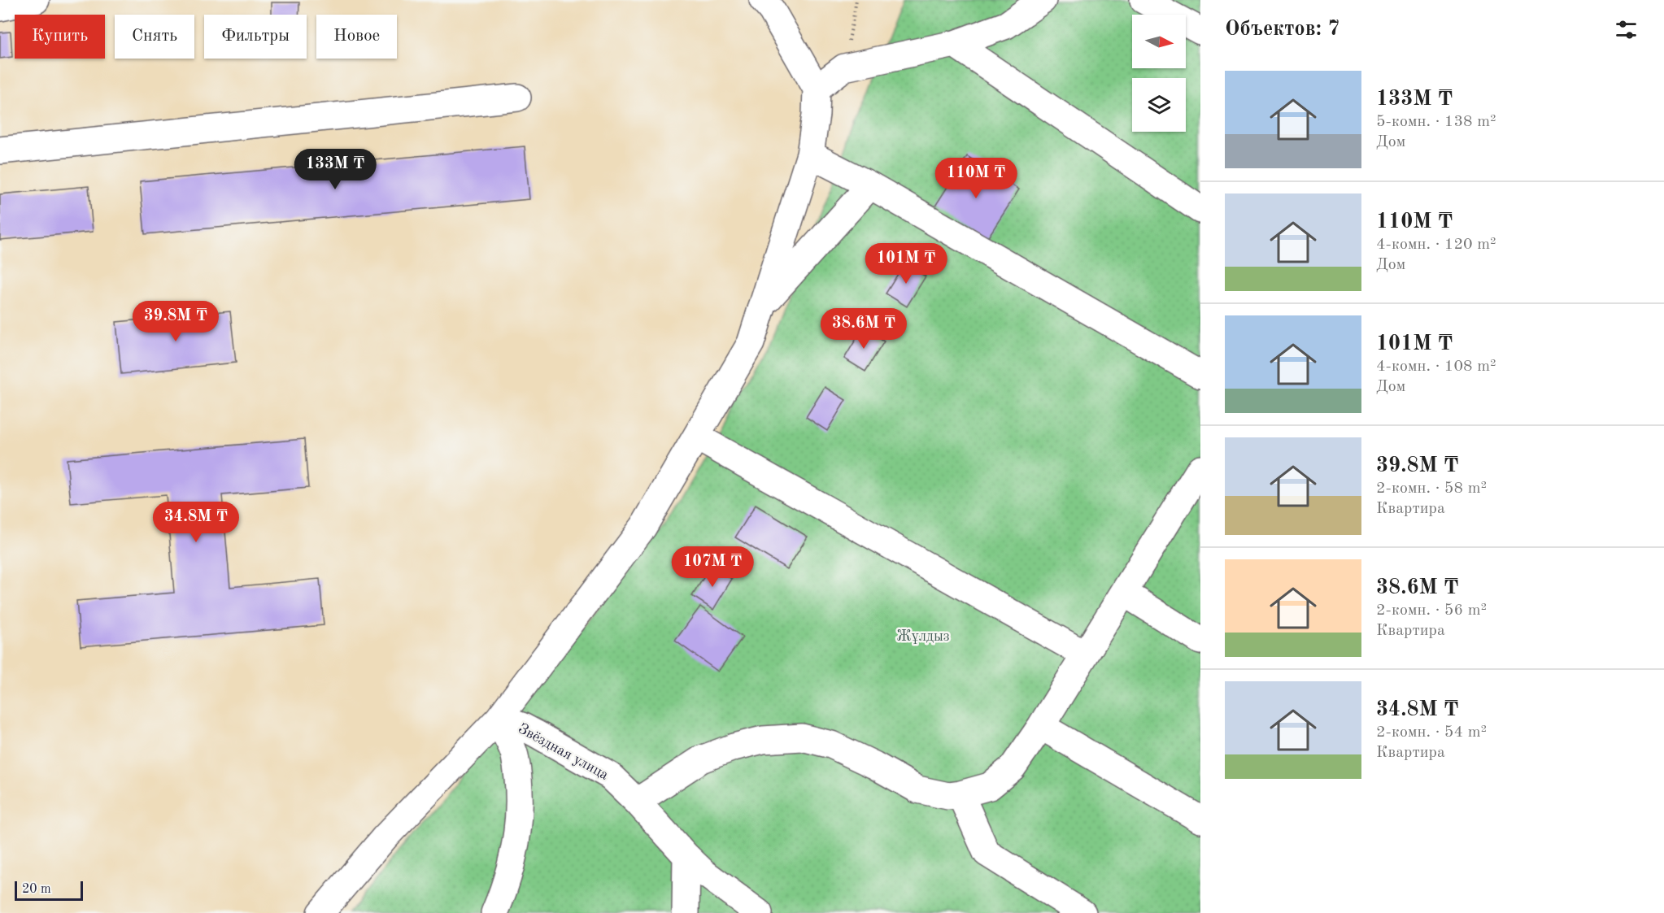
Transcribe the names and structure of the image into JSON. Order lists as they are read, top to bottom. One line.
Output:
{"streets":{"street":["Звёздная улица"]},"parks":["Жұлдыз"],"scale_bar":"20 m","north":"right","page":{"heading":"Объектов: 7","chip":["Купить","Снять","Фильтры","Новое"],"list":[{"name":"133M ₸","note":"5-комн. · 138 m² · Дом"},{"name":"110M ₸","note":"4-комн. · 120 m² · Дом"},{"name":"101M ₸","note":"4-комн. · 108 m² · Дом"},{"name":"39.8M ₸","note":"2-комн. · 58 m² · Квартира"},{"name":"38.6M ₸","note":"2-комн. · 56 m² · Квартира"},{"name":"34.8M ₸","note":"2-комн. · 54 m² · Квартира"}],"price":["133M ₸","110M ₸","101M ₸","39.8M ₸","38.6M ₸","34.8M ₸","107M ₸"],"scale":"20 m"}}
